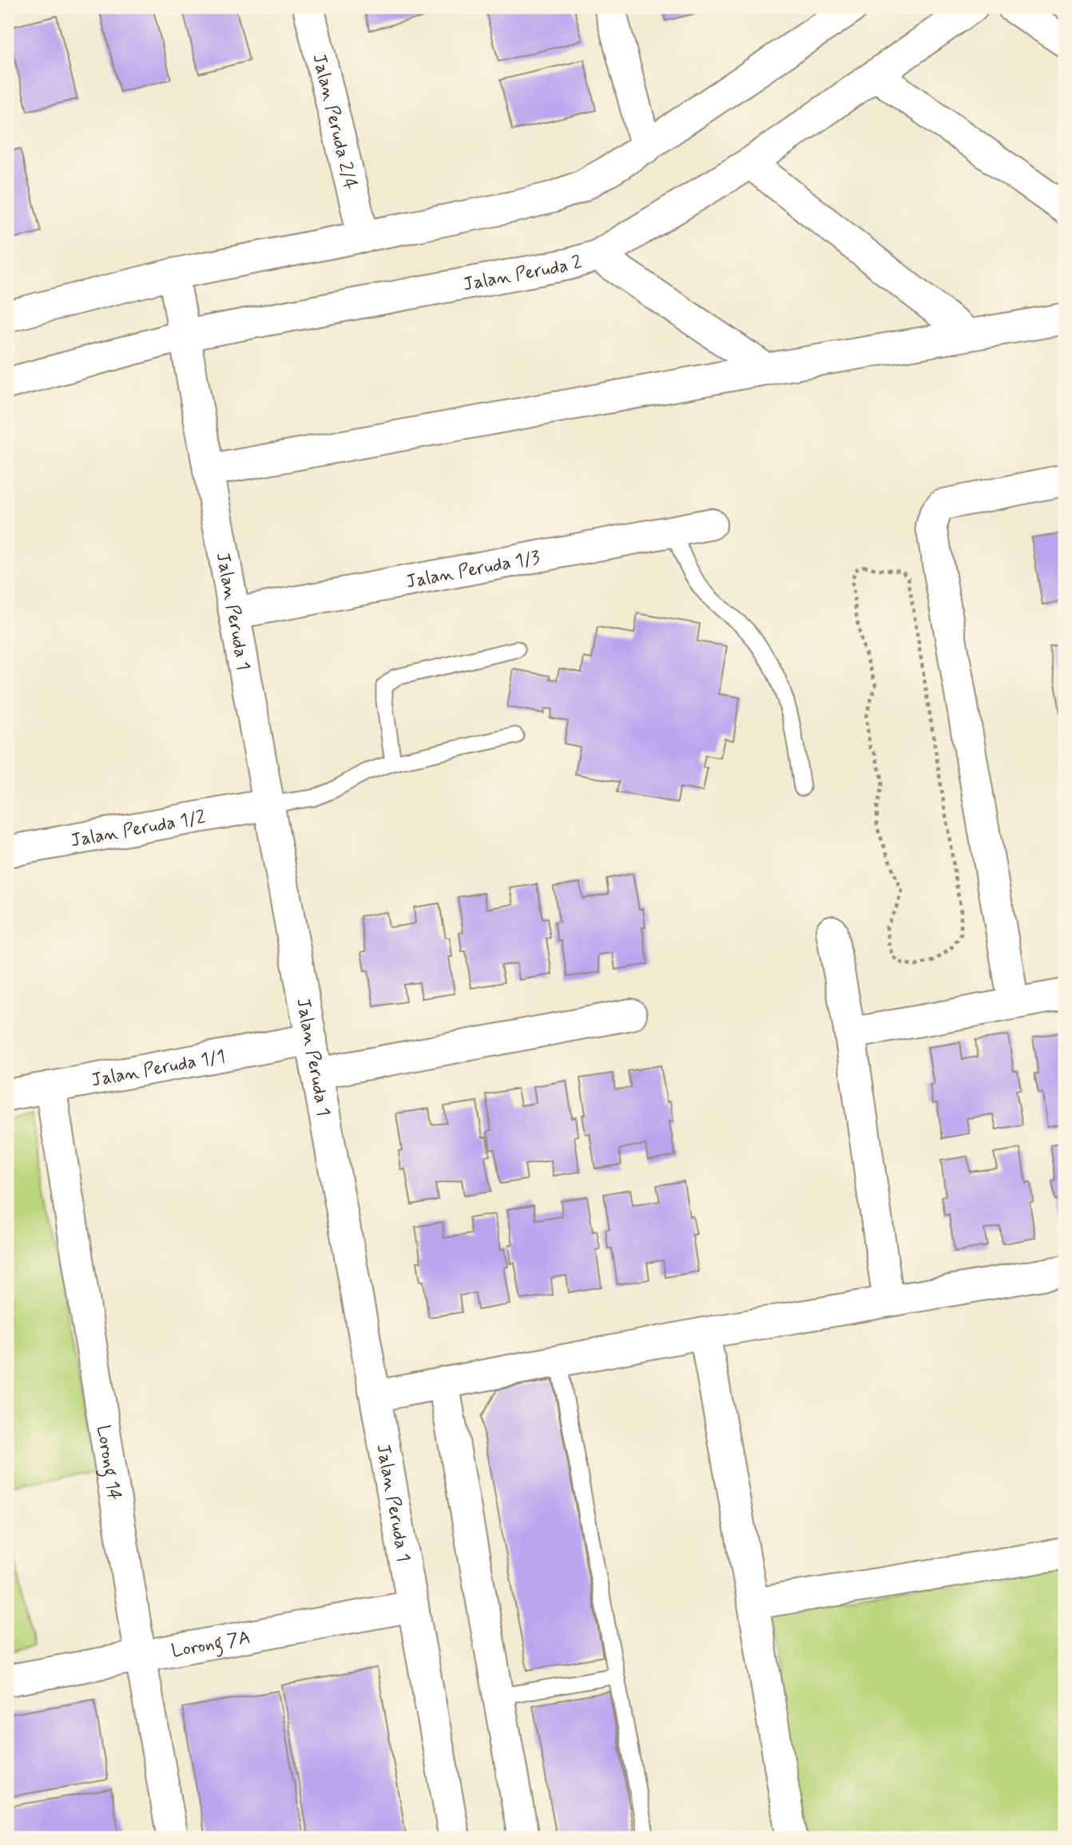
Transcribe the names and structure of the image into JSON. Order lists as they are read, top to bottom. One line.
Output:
{"streets":{"street":["Jalan Peruda 2/4","Jalan Peruda 2","Jalan Peruda 1/3","Jalan Peruda 1","Jalan Peruda 1/2","Jalan Peruda 1/1","Lorong 14","Lorong 7A"]},"crossings":[["Jalan Peruda 2","Jalan Peruda 1"],["Jalan Peruda 1/3","Jalan Peruda 1"],["Jalan Peruda 1","Jalan Peruda 1/2"],["Jalan Peruda 1","Jalan Peruda 1/1"],["Jalan Peruda 1","Lorong 7A"],["Jalan Peruda 1/1","Lorong 14"],["Lorong 14","Lorong 7A"]]}
